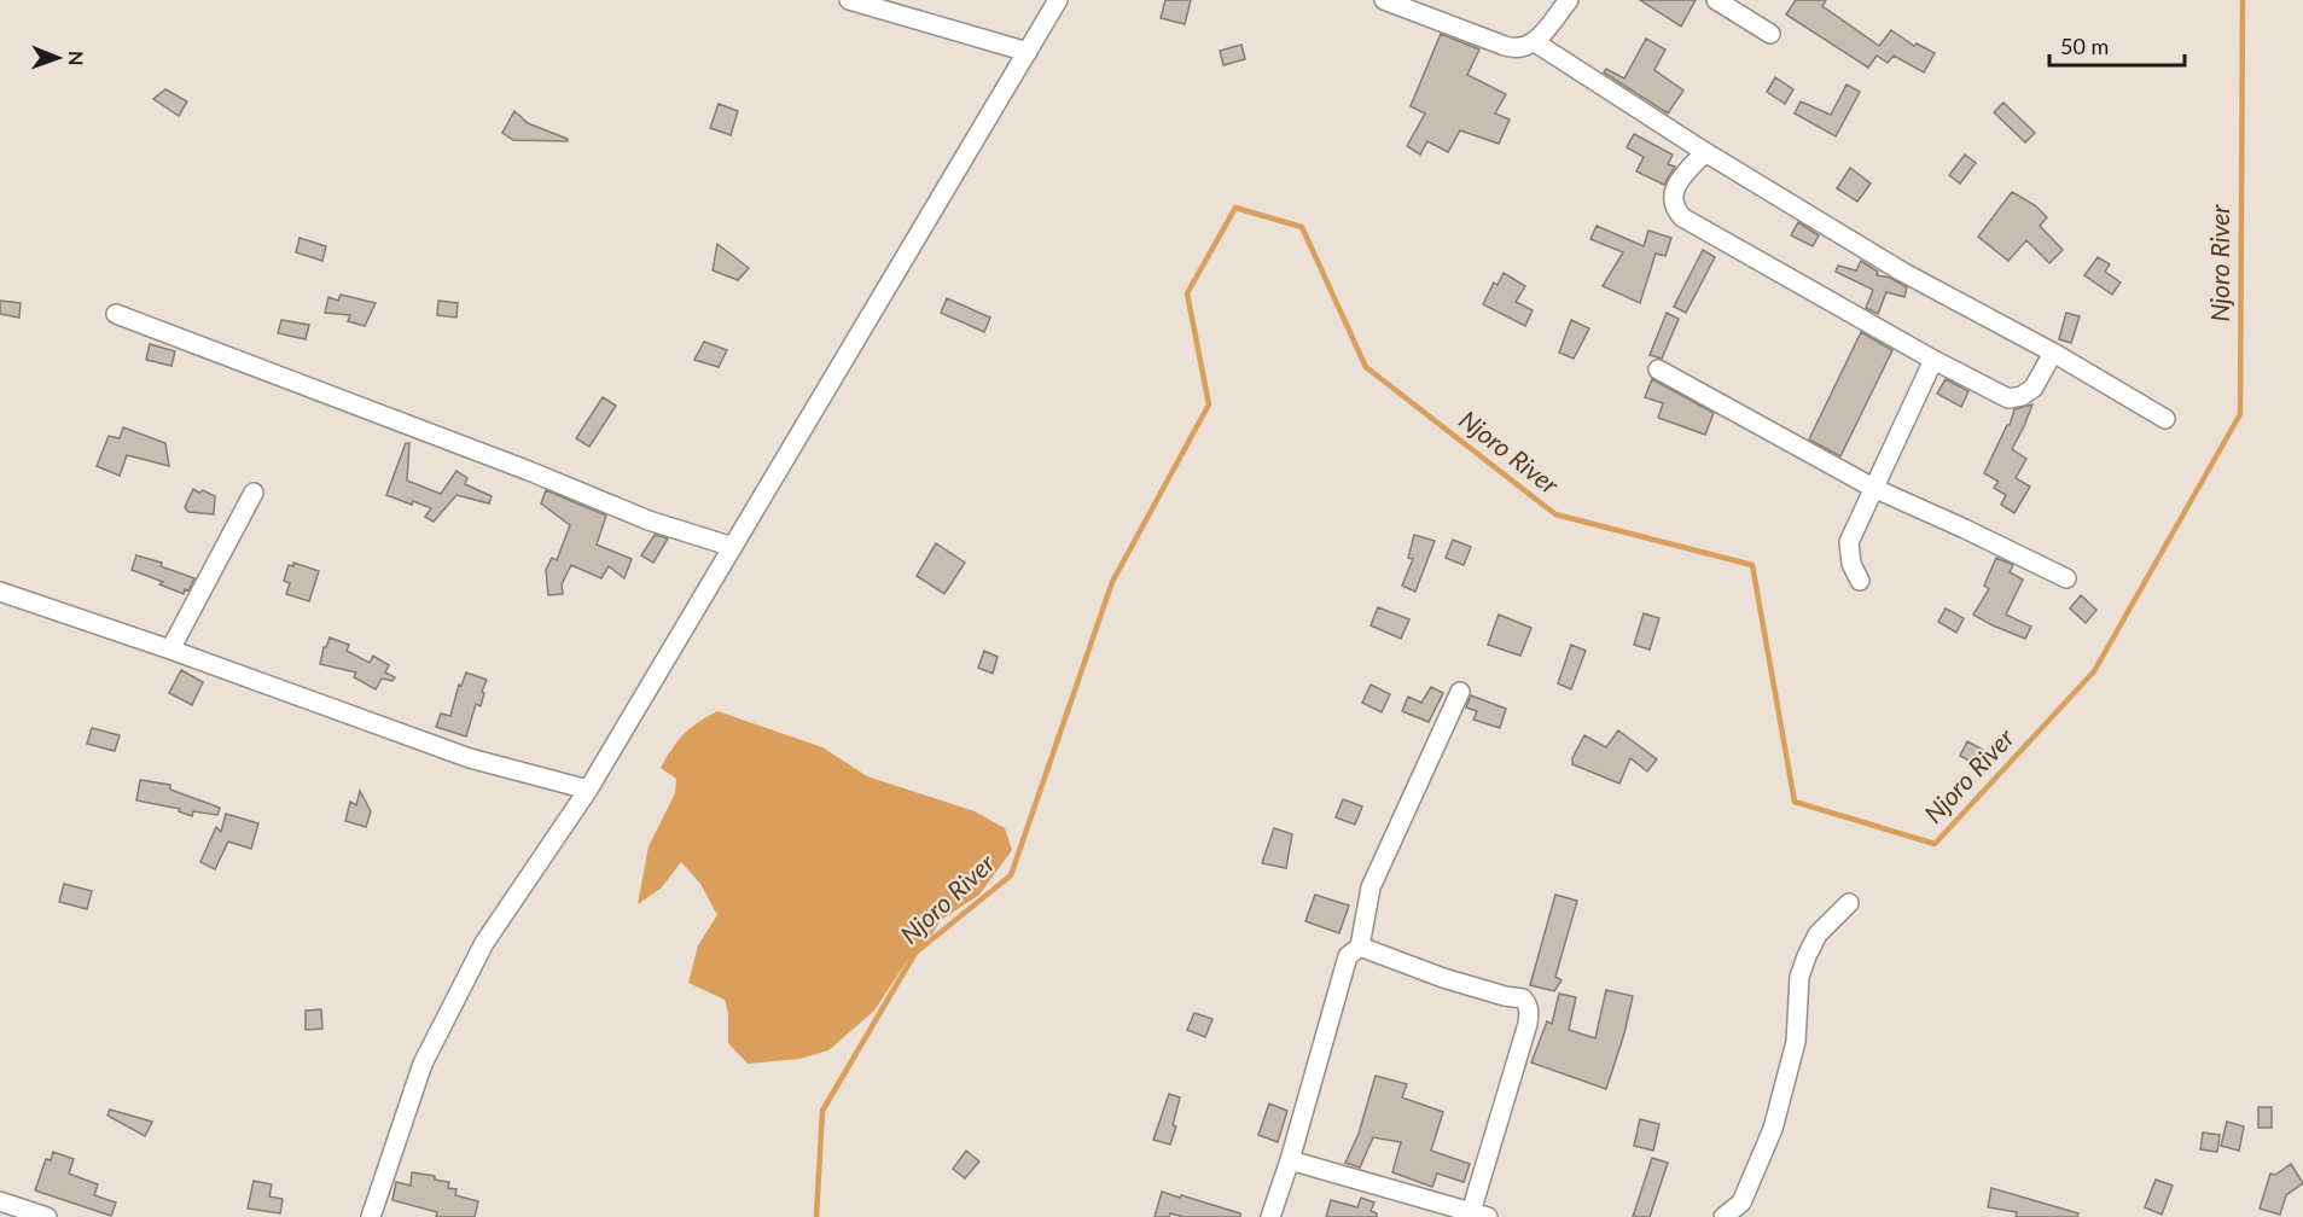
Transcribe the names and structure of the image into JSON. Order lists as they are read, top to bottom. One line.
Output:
{"water":["Njoro River"],"scale_bar":"50 m","north":"right"}
